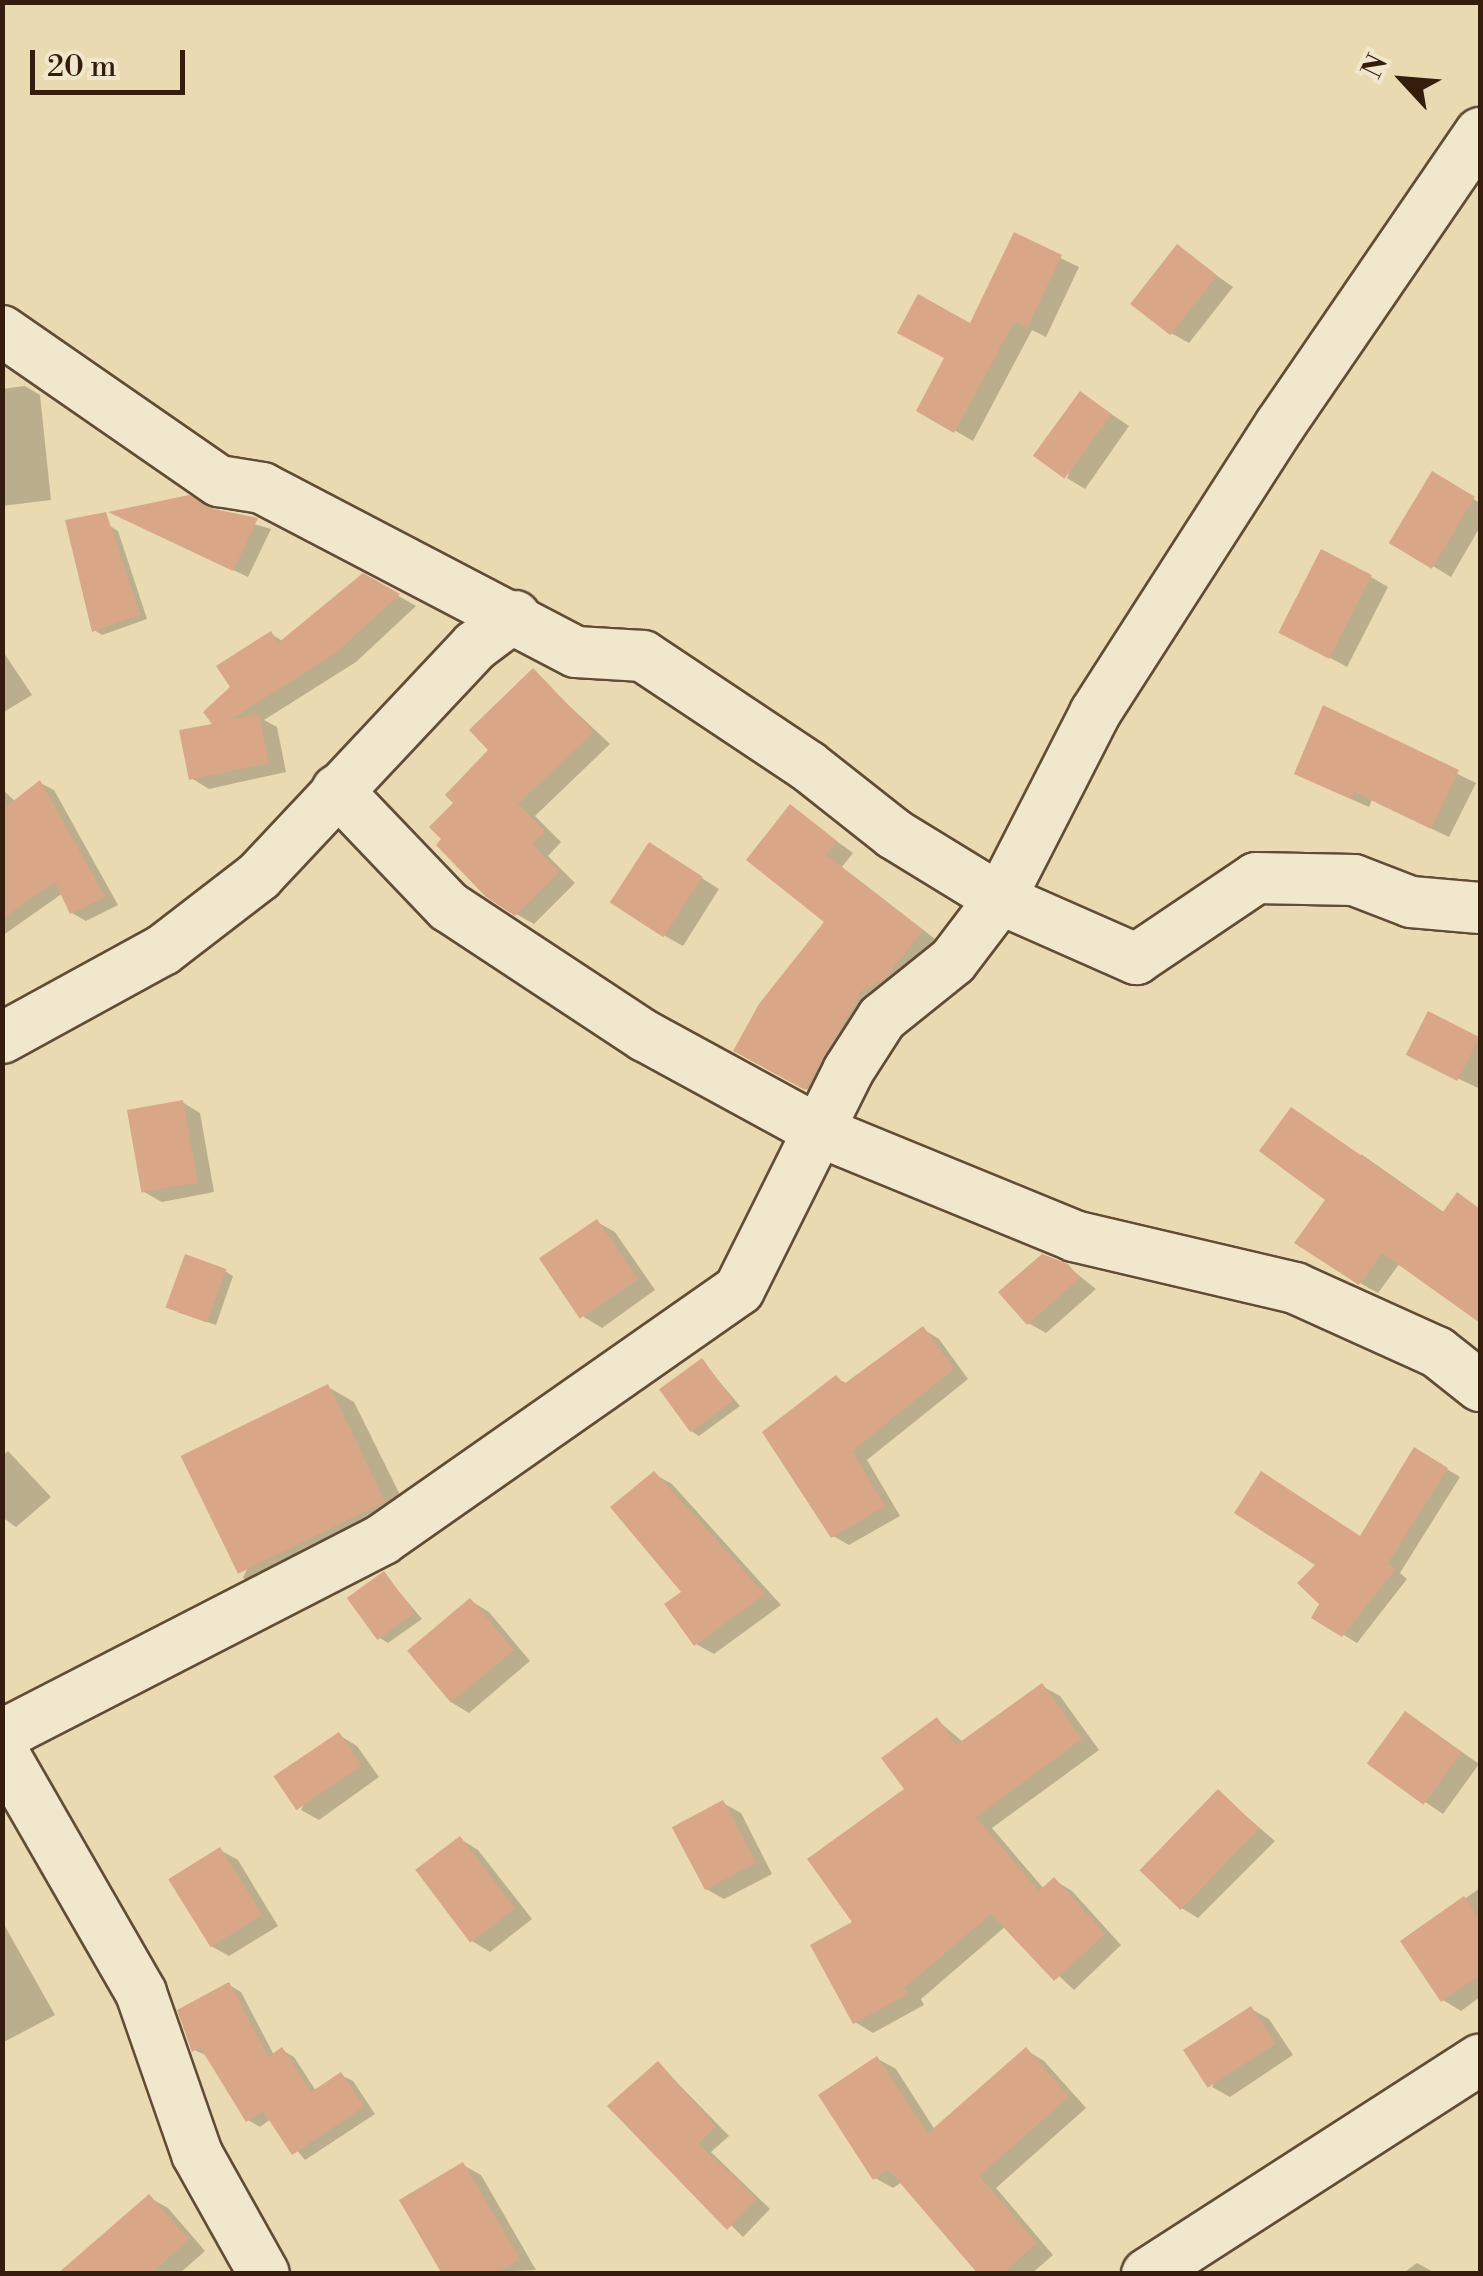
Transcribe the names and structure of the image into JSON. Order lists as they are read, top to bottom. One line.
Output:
{"scale_bar":"20 m","north":"top left"}
